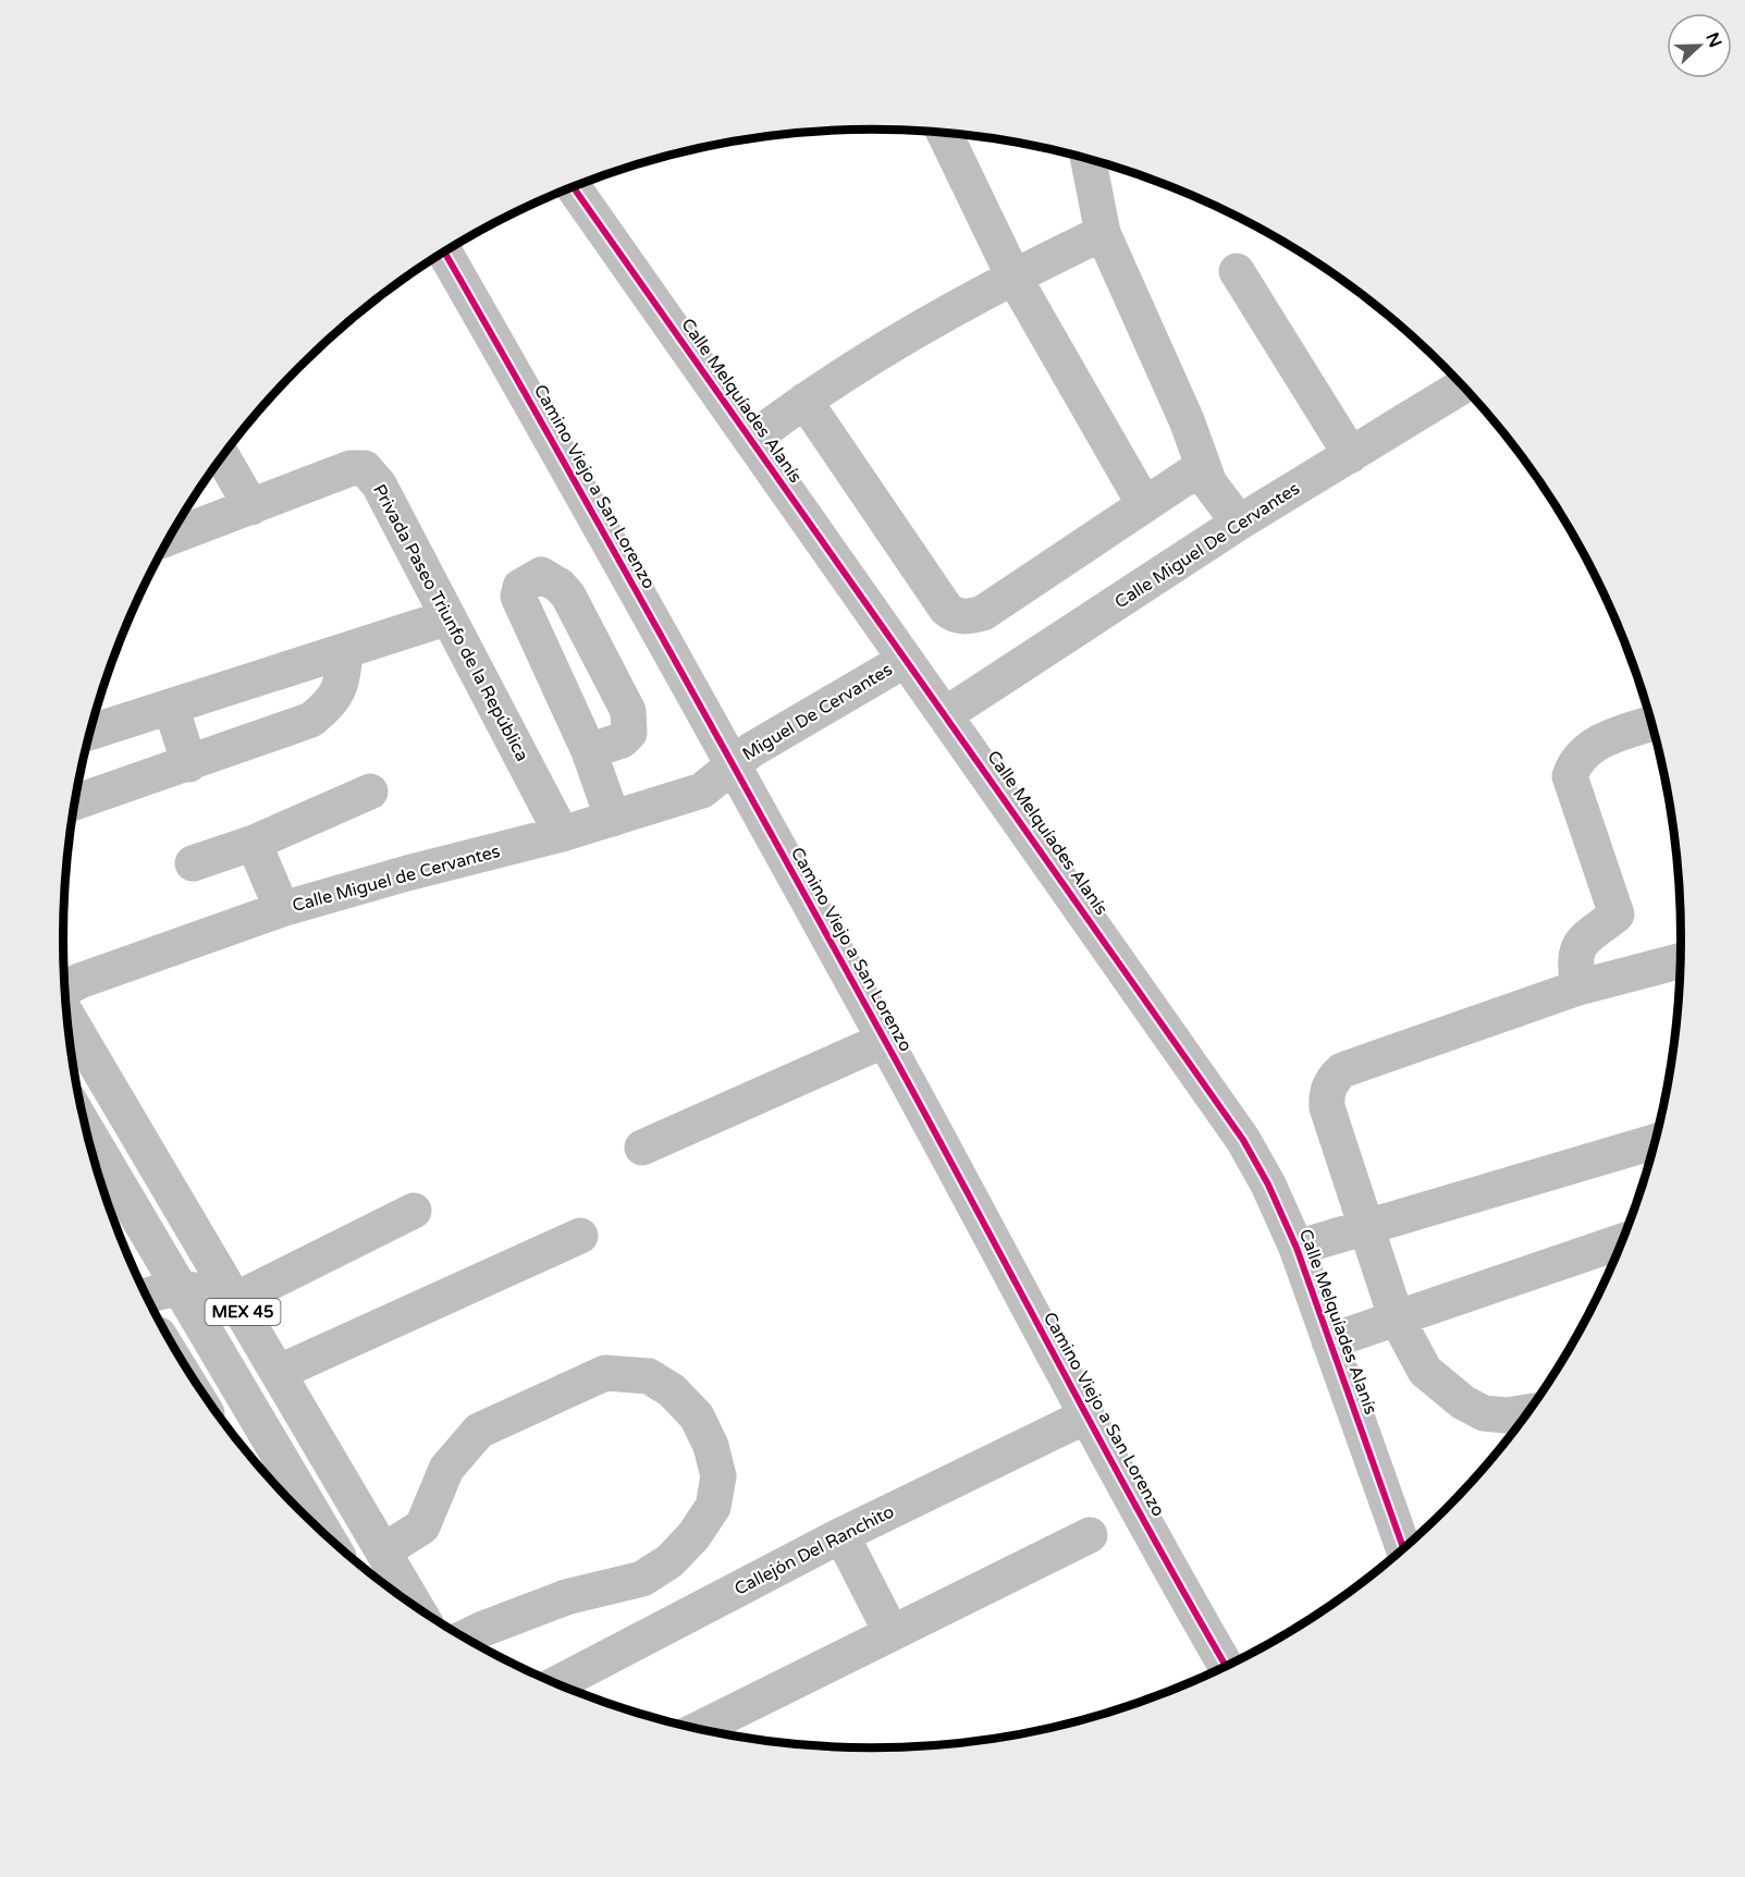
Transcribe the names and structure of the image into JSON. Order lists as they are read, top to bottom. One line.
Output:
{"streets":{"street":["Calle Melquíades Alanís","Camino Viejo a San Lorenzo","Calle Miguel De Cervantes","Privada Paseo Triunfo de la República","Miguel De Cervantes","Calle Miguel de Cervantes","MEX 45","Callejón Del Ranchito"]},"crossings":[["Calle Melquíades Alanís","Calle Miguel De Cervantes"],["Calle Melquíades Alanís","Miguel De Cervantes"],["Camino Viejo a San Lorenzo","Miguel De Cervantes"],["Camino Viejo a San Lorenzo","Calle Miguel de Cervantes"],["Camino Viejo a San Lorenzo","Callejón Del Ranchito"],["Privada Paseo Triunfo de la República","Calle Miguel de Cervantes"],["Miguel De Cervantes","Calle Miguel de Cervantes"]],"north":"right"}
